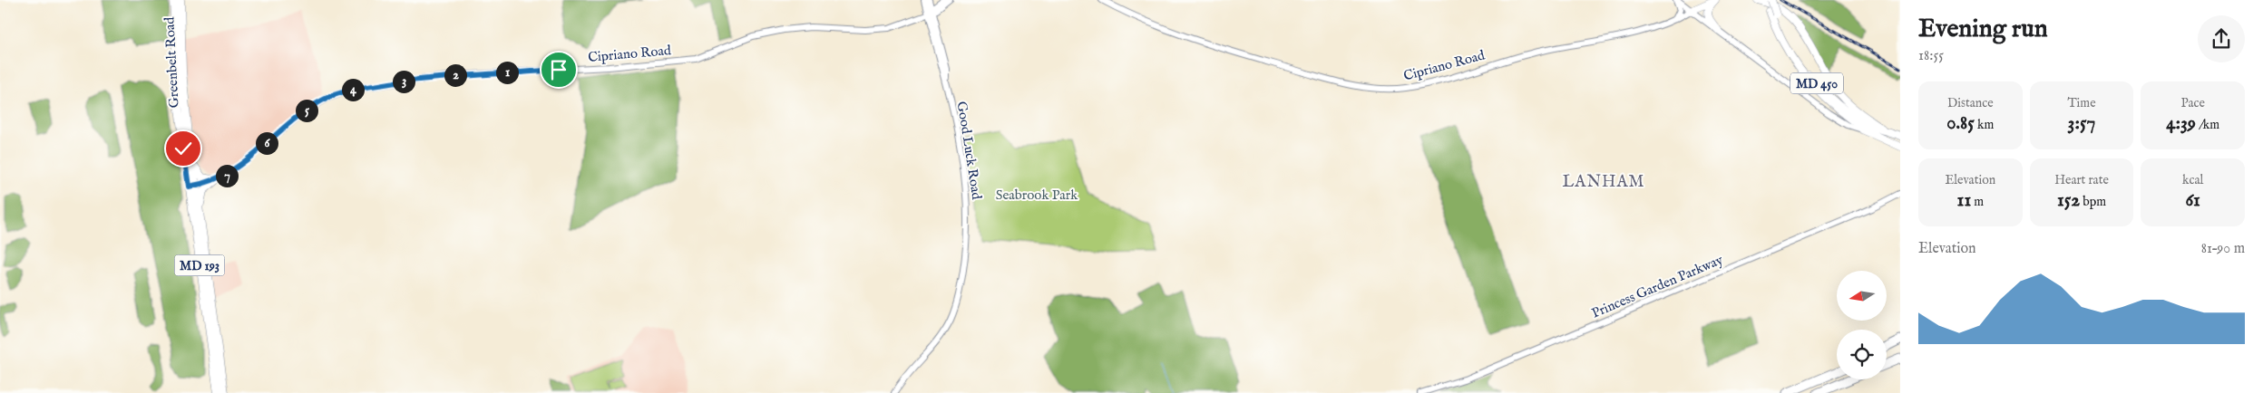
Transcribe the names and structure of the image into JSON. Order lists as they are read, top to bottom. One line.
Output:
{"streets":{"main road":["Greenbelt Road","MD 450","MD 193"],"street":["Cipriano Road","Good Luck Road","Princess Garden Parkway"]},"crossings":[["Cipriano Road","Greenbelt Road"],["Cipriano Road","Good Luck Road"]],"districts":["LANHAM"],"parks":["Seabrook Park"],"north":"left","page":{"heading":["Evening run","18:55"],"pins":["1","2","3","4","5","6","7"],"stats":[["Distance","0.85 km"],["Time","3:57"],["Pace","4:39 /km"],["Elevation","11 m"],["Heart rate","152 bpm"],["kcal","61"]],"chart":["Elevation","81–90 m"]}}
